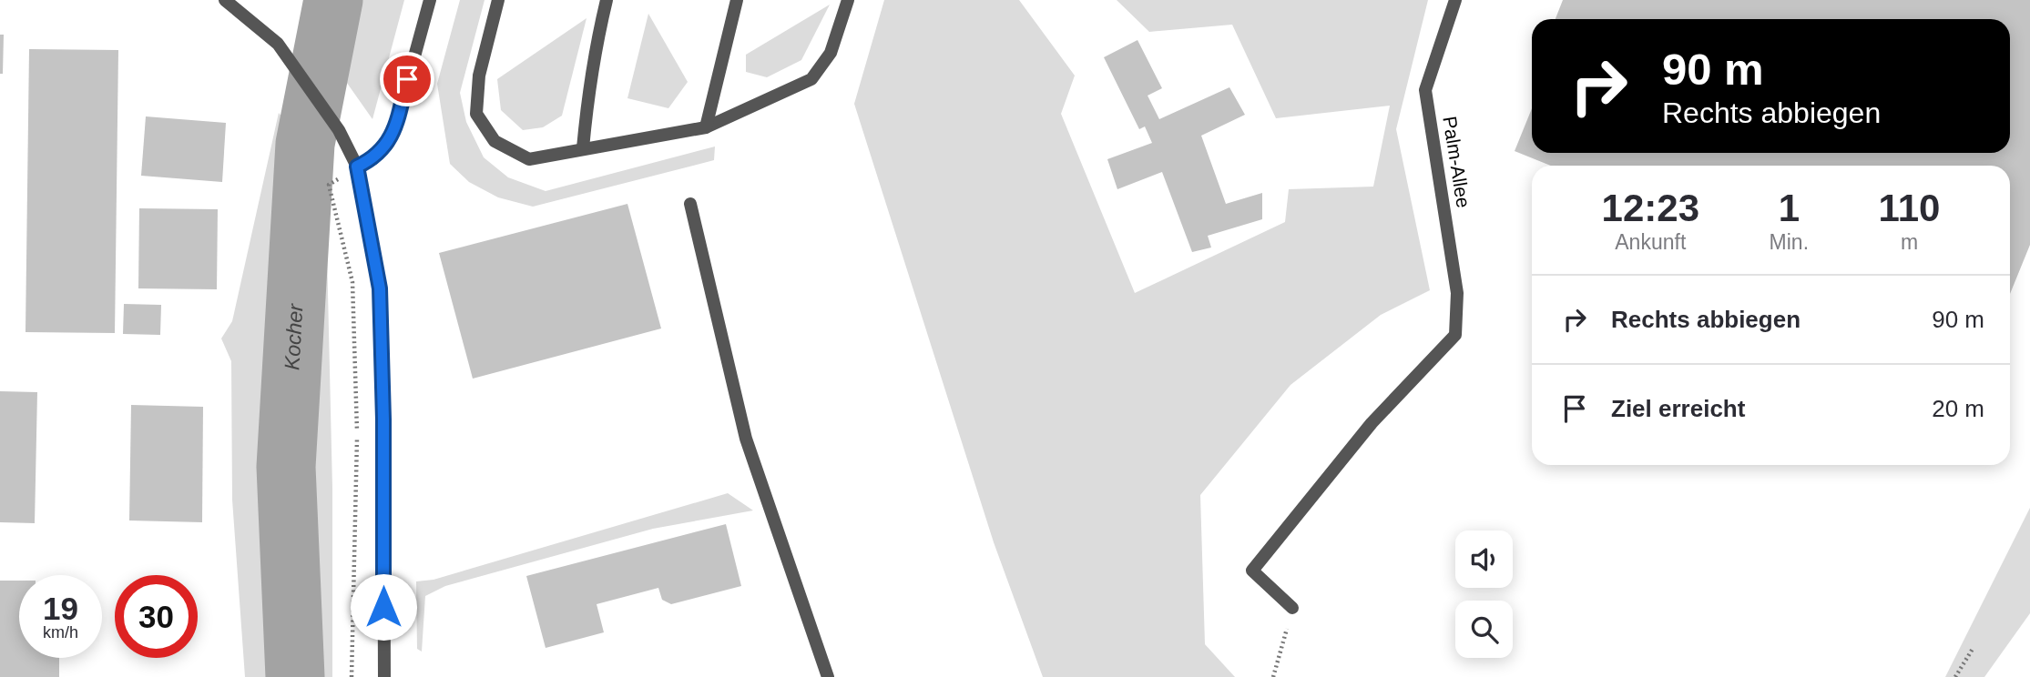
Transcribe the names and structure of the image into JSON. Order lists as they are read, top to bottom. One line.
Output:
{"streets":{"street":["Palm-Allee"]},"water":["Kocher"],"page":{"turn":["90 m","Rechts abbiegen"],"eta":["12:23","Ankunft","1","Min.","110","m"],"list":[{"name":"Rechts abbiegen","value":"90 m"},{"name":"Ziel erreicht","value":"20 m"}],"speed":"19 km/h","limit":"30"}}
